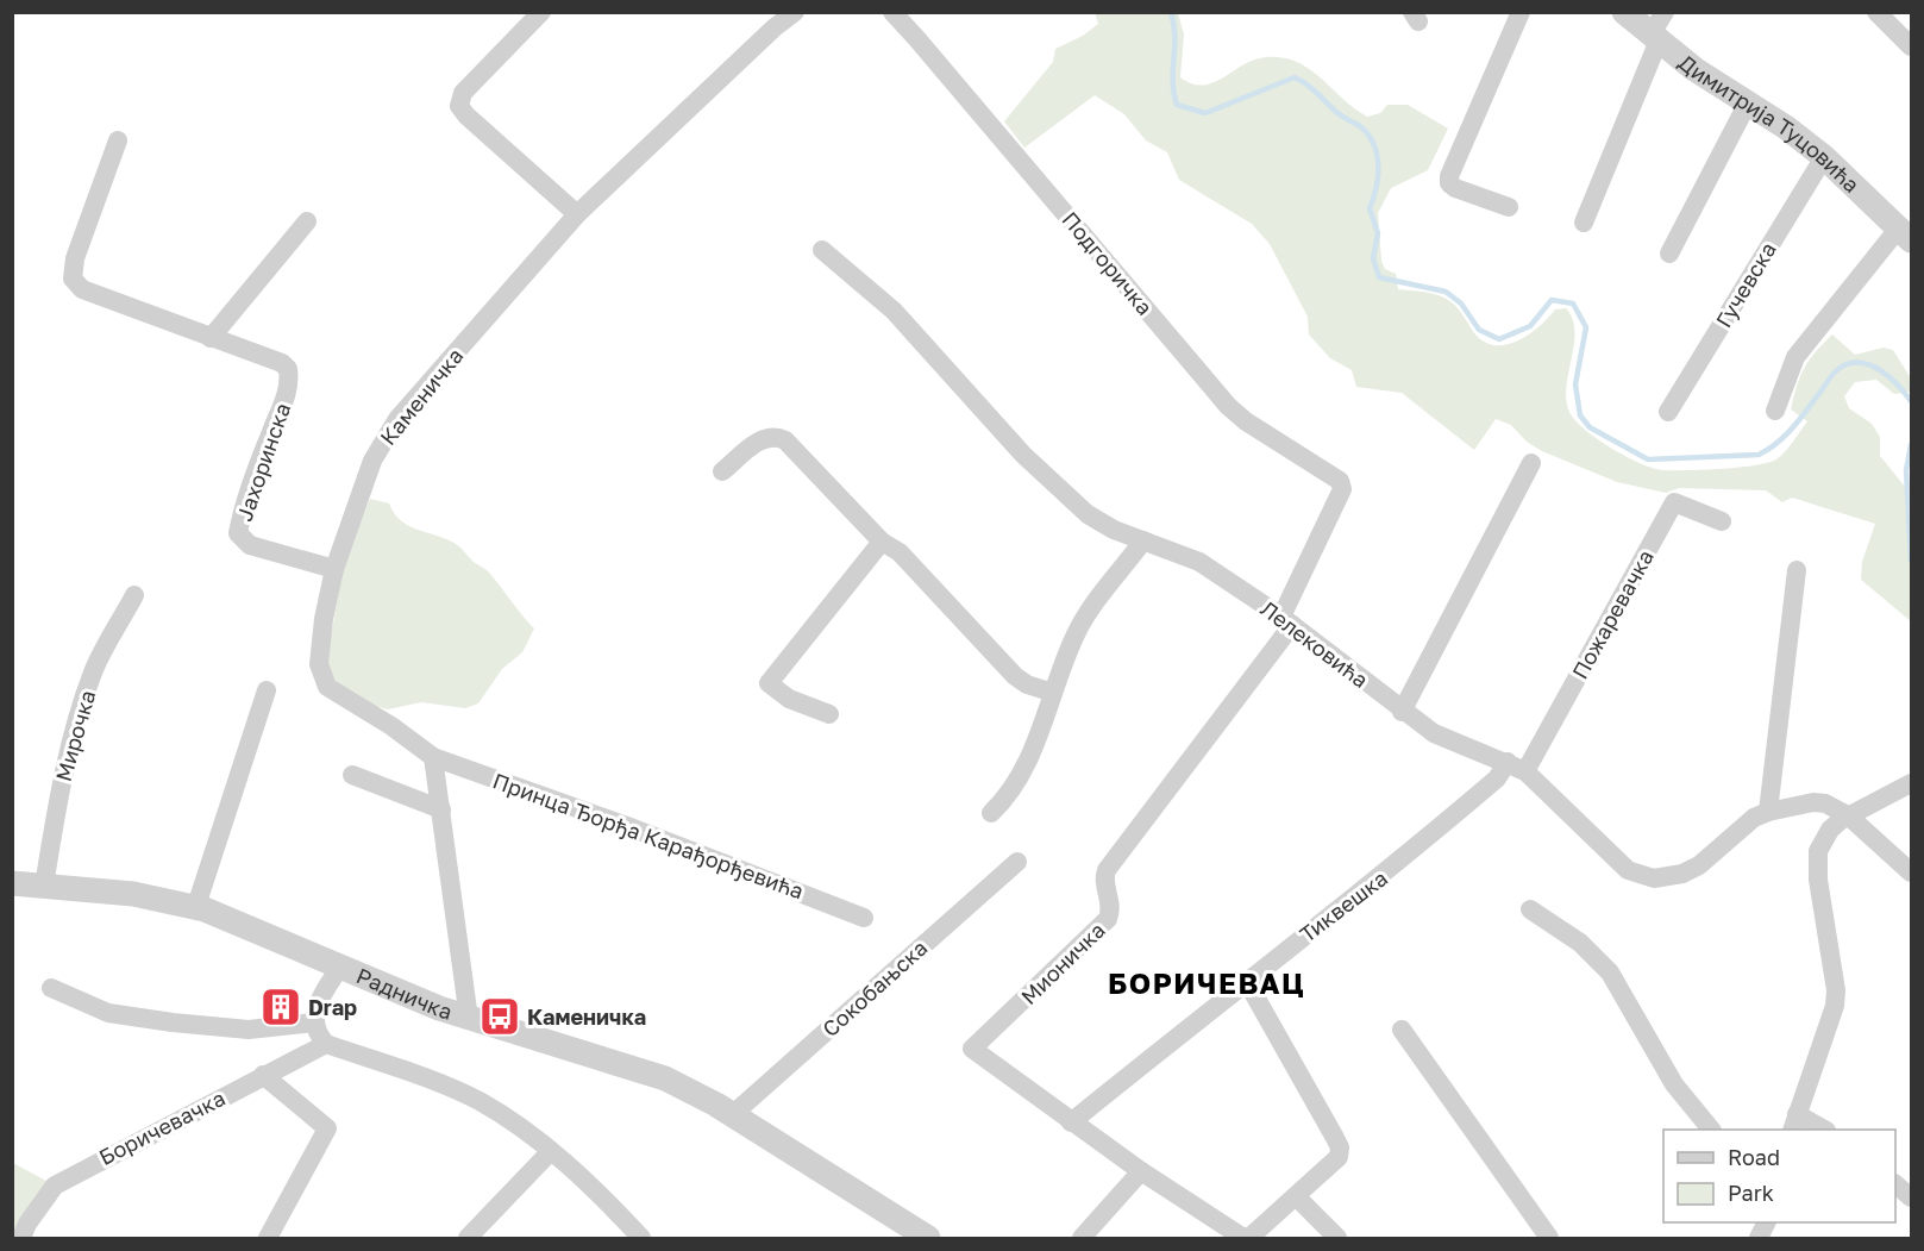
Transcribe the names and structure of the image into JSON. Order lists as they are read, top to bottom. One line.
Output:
{"streets":{"street":["Димитрија Туцовића","Подгоричка","Гучевска","Каменичка","Јахоринска","Пожаревачка","Лелековића","Мирочка","Принца Ђорђа Карађорђевића","Тиквешка","Мионичка","Сокобањска","Радничка","Боричевачка"]},"crossings":[["Димитрија Туцовића","Гучевска"],["Подгоричка","Мионичка"],["Каменичка","Јахоринска"],["Каменичка","Принца Ђорђа Карађорђевића"],["Пожаревачка","Лелековића"],["Пожаревачка","Тиквешка"],["Лелековића","Тиквешка"],["Лелековића","Мионичка"],["Мирочка","Радничка"],["Тиквешка","Мионичка"],["Сокобањска","Радничка"]],"districts":["БОРИЧЕВАЦ"],"places":{"building":["Drap"],"bus stop":["Каменичка"]},"legend":["Road","Park"]}
